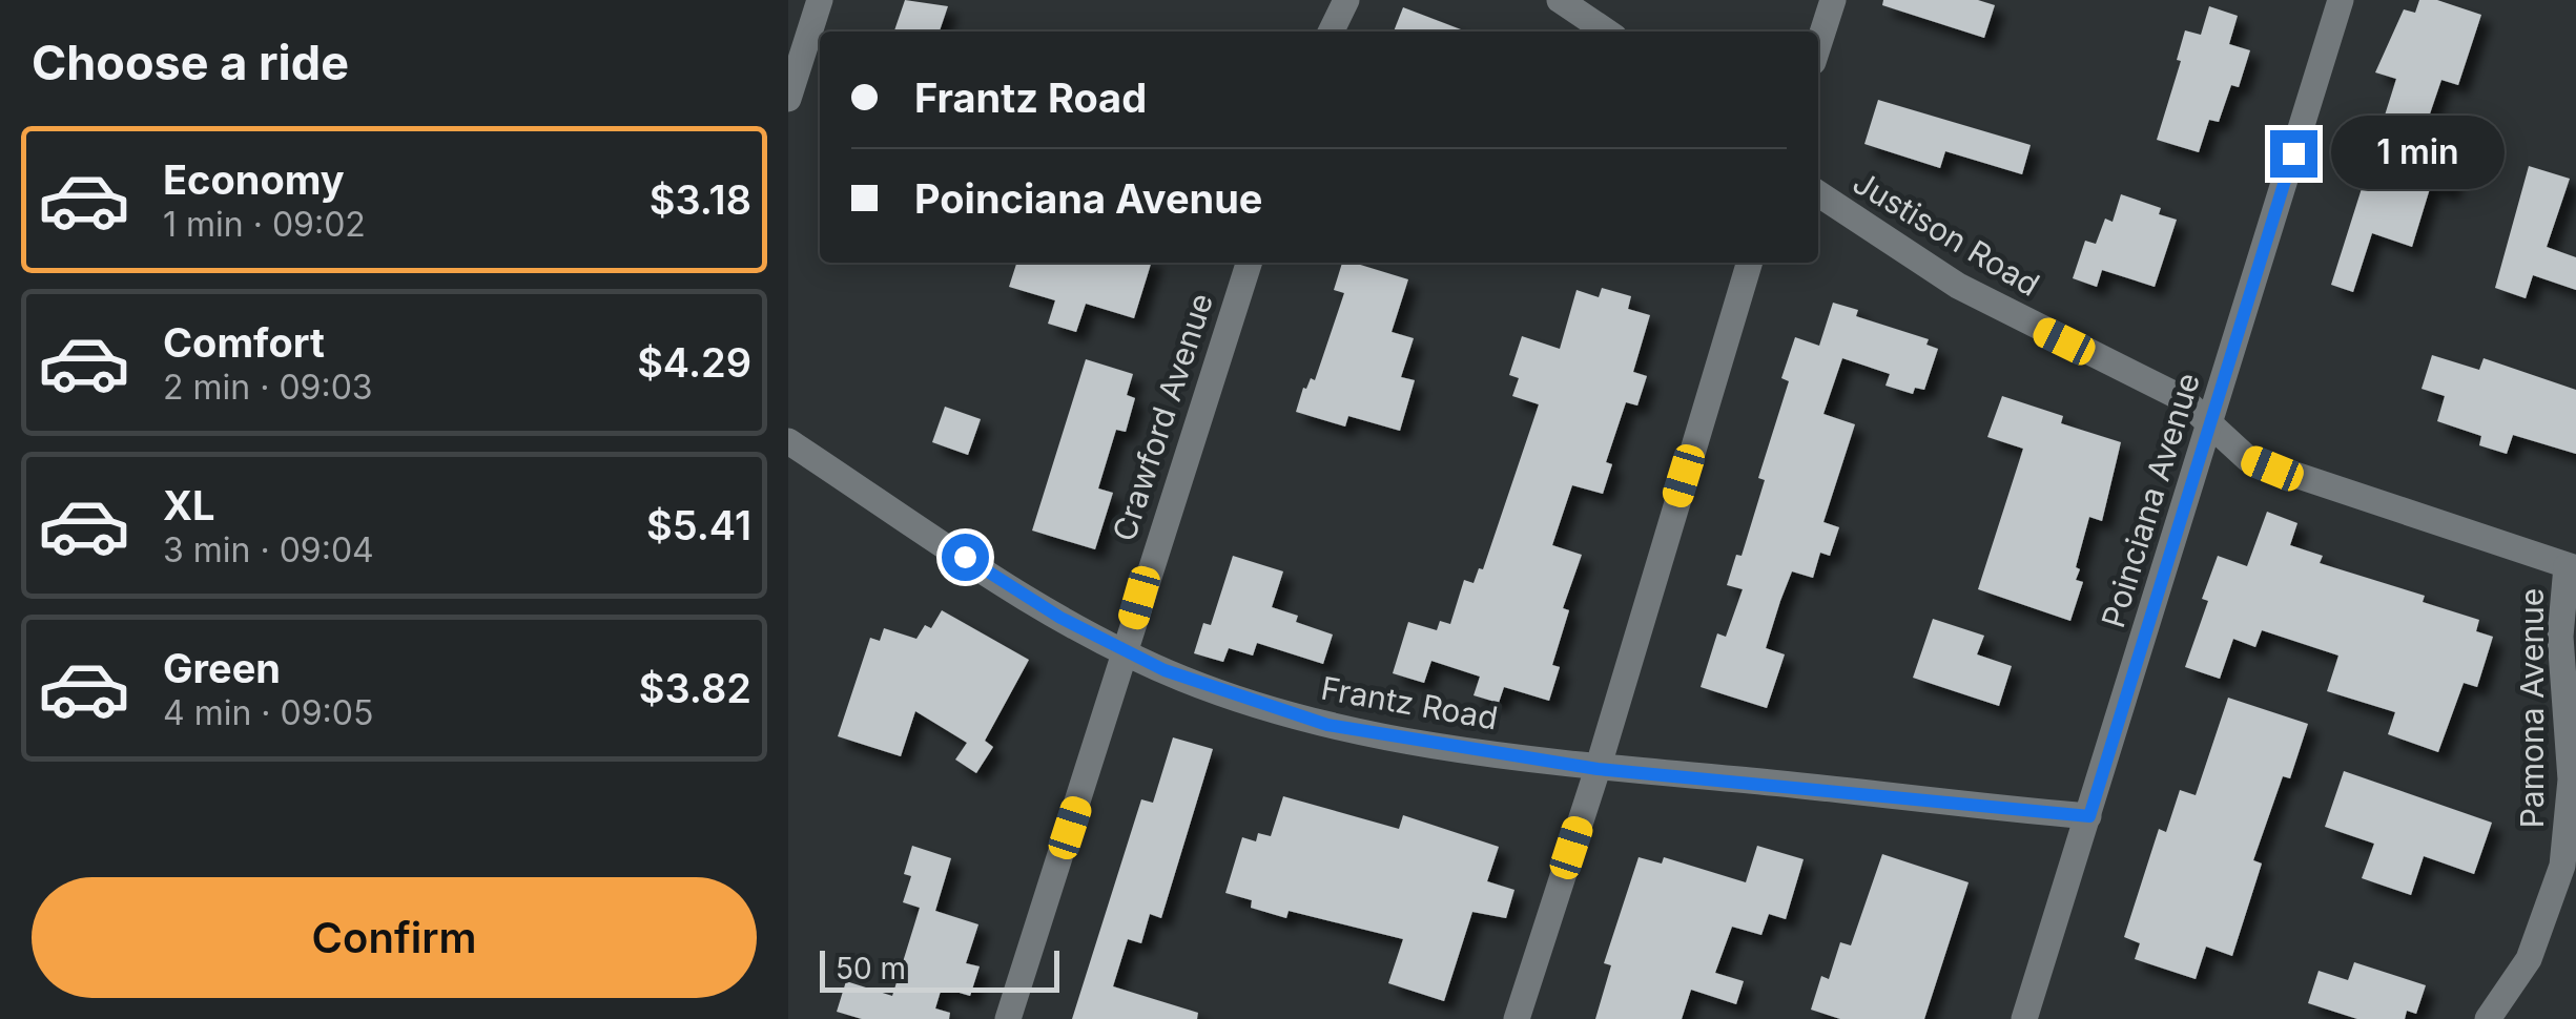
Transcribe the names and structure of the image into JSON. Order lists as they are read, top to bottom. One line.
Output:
{"streets":{"street":["Justison Road","Crawford Avenue","Poinciana Avenue","Frantz Road","Pamona Avenue"]},"crossings":[["Justison Road","Poinciana Avenue"],["Justison Road","Pamona Avenue"],["Crawford Avenue","Frantz Road"],["Poinciana Avenue","Frantz Road"]],"scale_bar":"50 m","page":{"heading":"Choose a ride","banner":["Frantz Road","Poinciana Avenue"],"bubble":"1 min","list":[{"name":"Economy","note":"1 min · 09:02","value":"$3.18"},{"name":"Comfort","note":"2 min · 09:03","value":"$4.29"},{"name":"XL","note":"3 min · 09:04","value":"$5.41"},{"name":"Green","note":"4 min · 09:05","value":"$3.82"}],"buttons":"Confirm","scale":"50 m"}}
